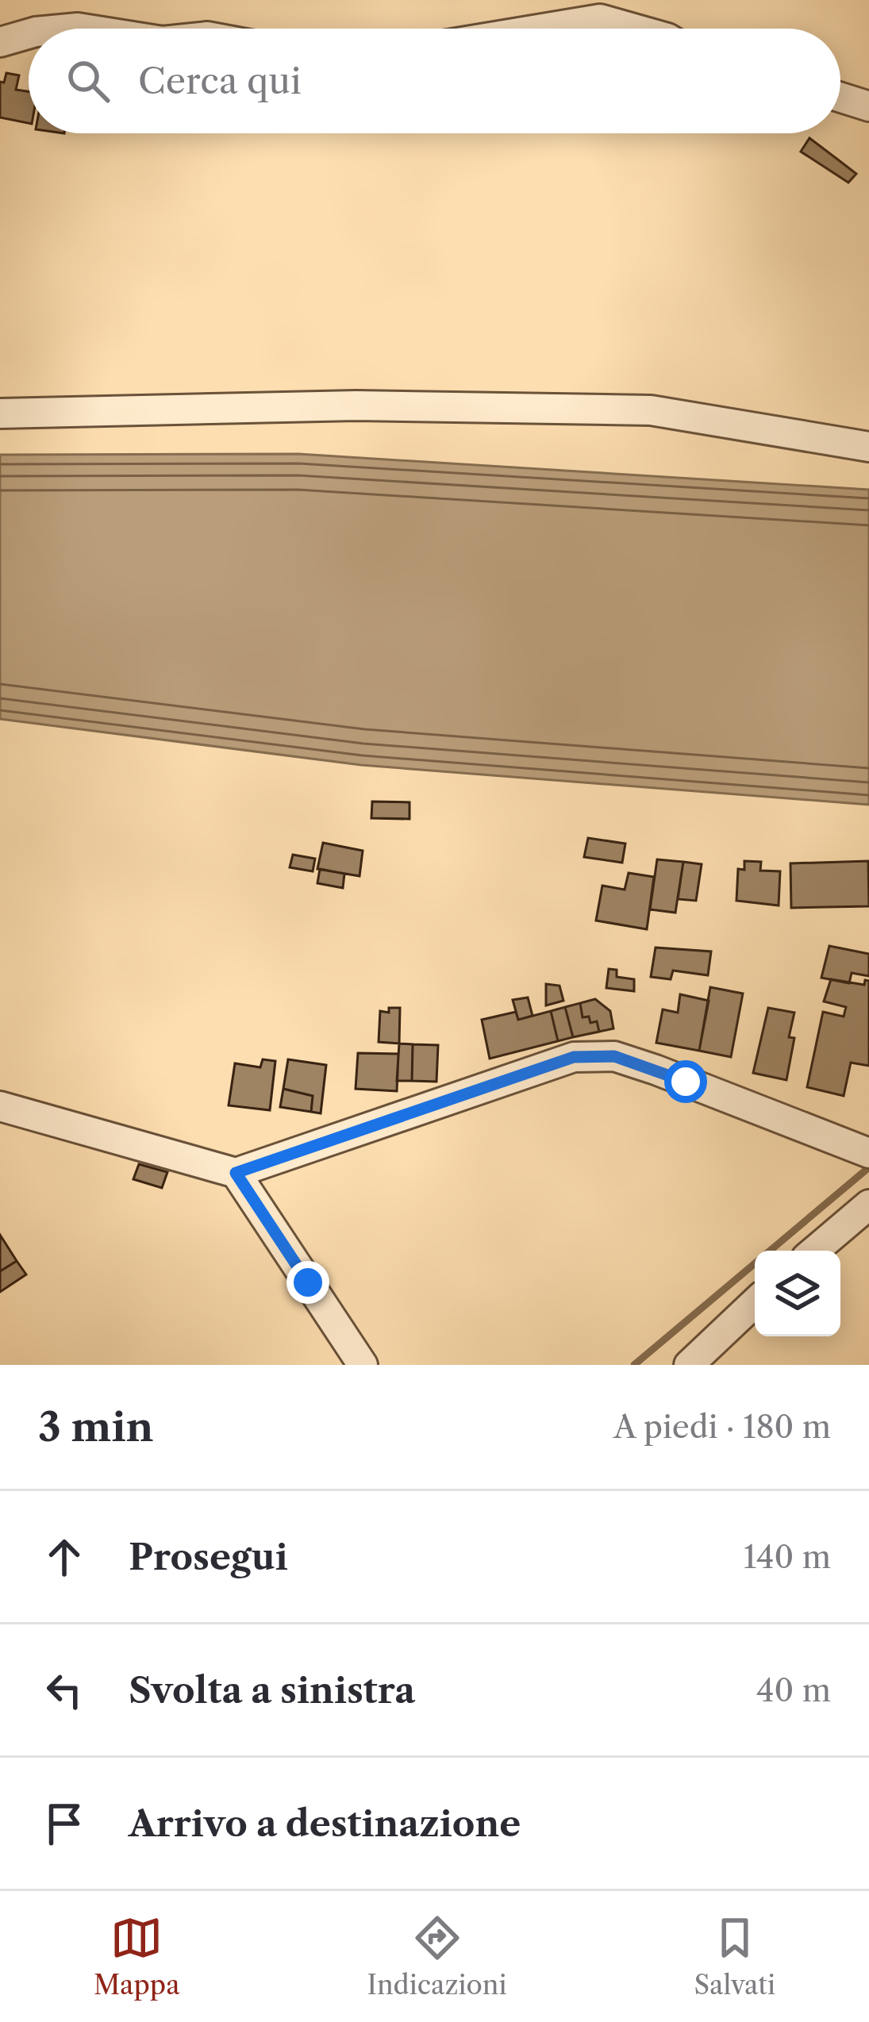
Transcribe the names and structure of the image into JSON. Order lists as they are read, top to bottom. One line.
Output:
{"page":{"search":"Cerca qui","heading":["3 min","A piedi · 180 m"],"list":[["Prosegui","140 m"],["Svolta a sinistra","40 m"],"Arrivo a destinazione"],"nav":["Mappa","Indicazioni","Salvati"]}}
